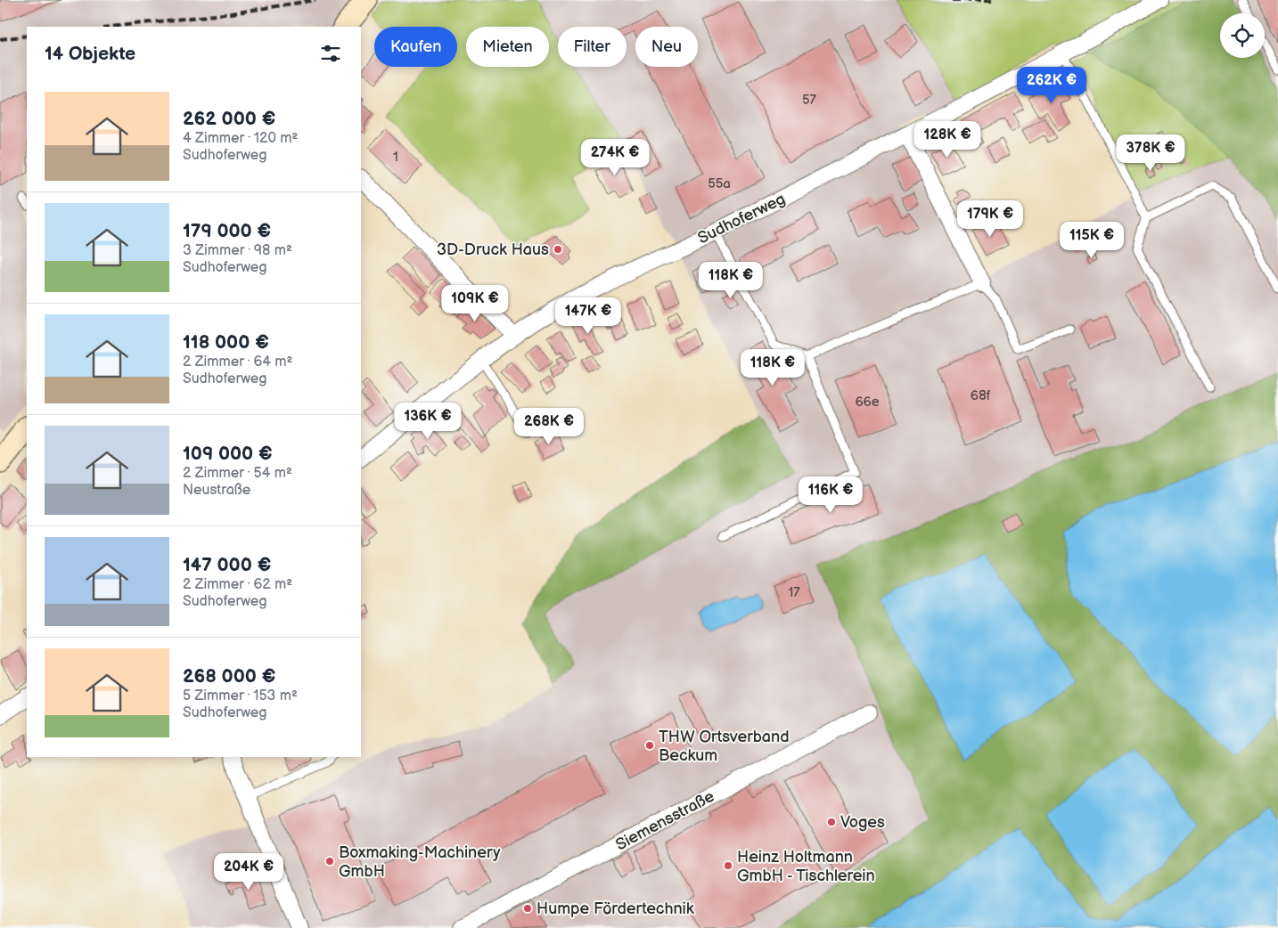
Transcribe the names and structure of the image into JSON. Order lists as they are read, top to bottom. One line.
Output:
{"streets":{"street":["Sudhoferweg","Siemensstraße"]},"places":["3D-Druck Haus","THW Ortsverband Beckum","Voges","Boxmaking-Machinery GmbH","Heinz Holtmann GmbH - Tischlerein","Humpe Fördertechnik"],"house_numbers":["57","1","55a","68f","66e","17"],"page":{"chip":["Kaufen","Mieten","Filter","Neu"],"heading":"14 Objekte","price":["262K €","128K €","378K €","274K €","179K €","115K €","118K €","109K €","147K €","118K €","136K €","268K €","116K €","204K €"],"list":[{"name":"262 000 €","note":"4 Zimmer · 120 m² · Sudhoferweg"},{"name":"179 000 €","note":"3 Zimmer · 98 m² · Sudhoferweg"},{"name":"118 000 €","note":"2 Zimmer · 64 m² · Sudhoferweg"},{"name":"109 000 €","note":"2 Zimmer · 54 m² · Neustraße"},{"name":"147 000 €","note":"2 Zimmer · 62 m² · Sudhoferweg"},{"name":"268 000 €","note":"5 Zimmer · 153 m² · Sudhoferweg"}]}}
